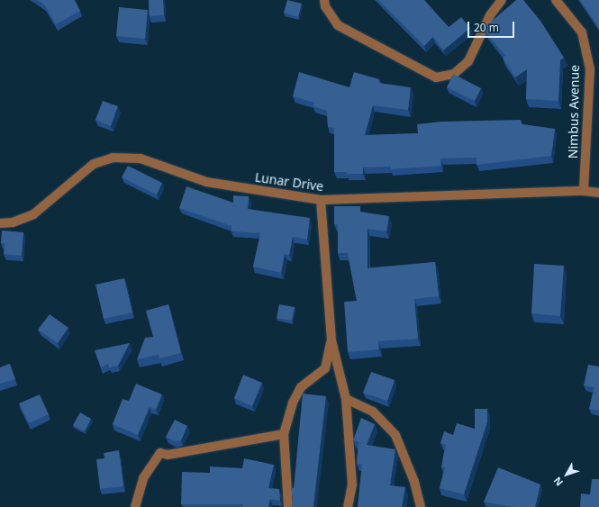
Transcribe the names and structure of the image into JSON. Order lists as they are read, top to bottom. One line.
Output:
{"streets":{"street":["Nimbus Avenue","Lunar Drive"]},"crossings":[["Nimbus Avenue","Lunar Drive"]],"scale_bar":"20 m","north":"bottom left"}
